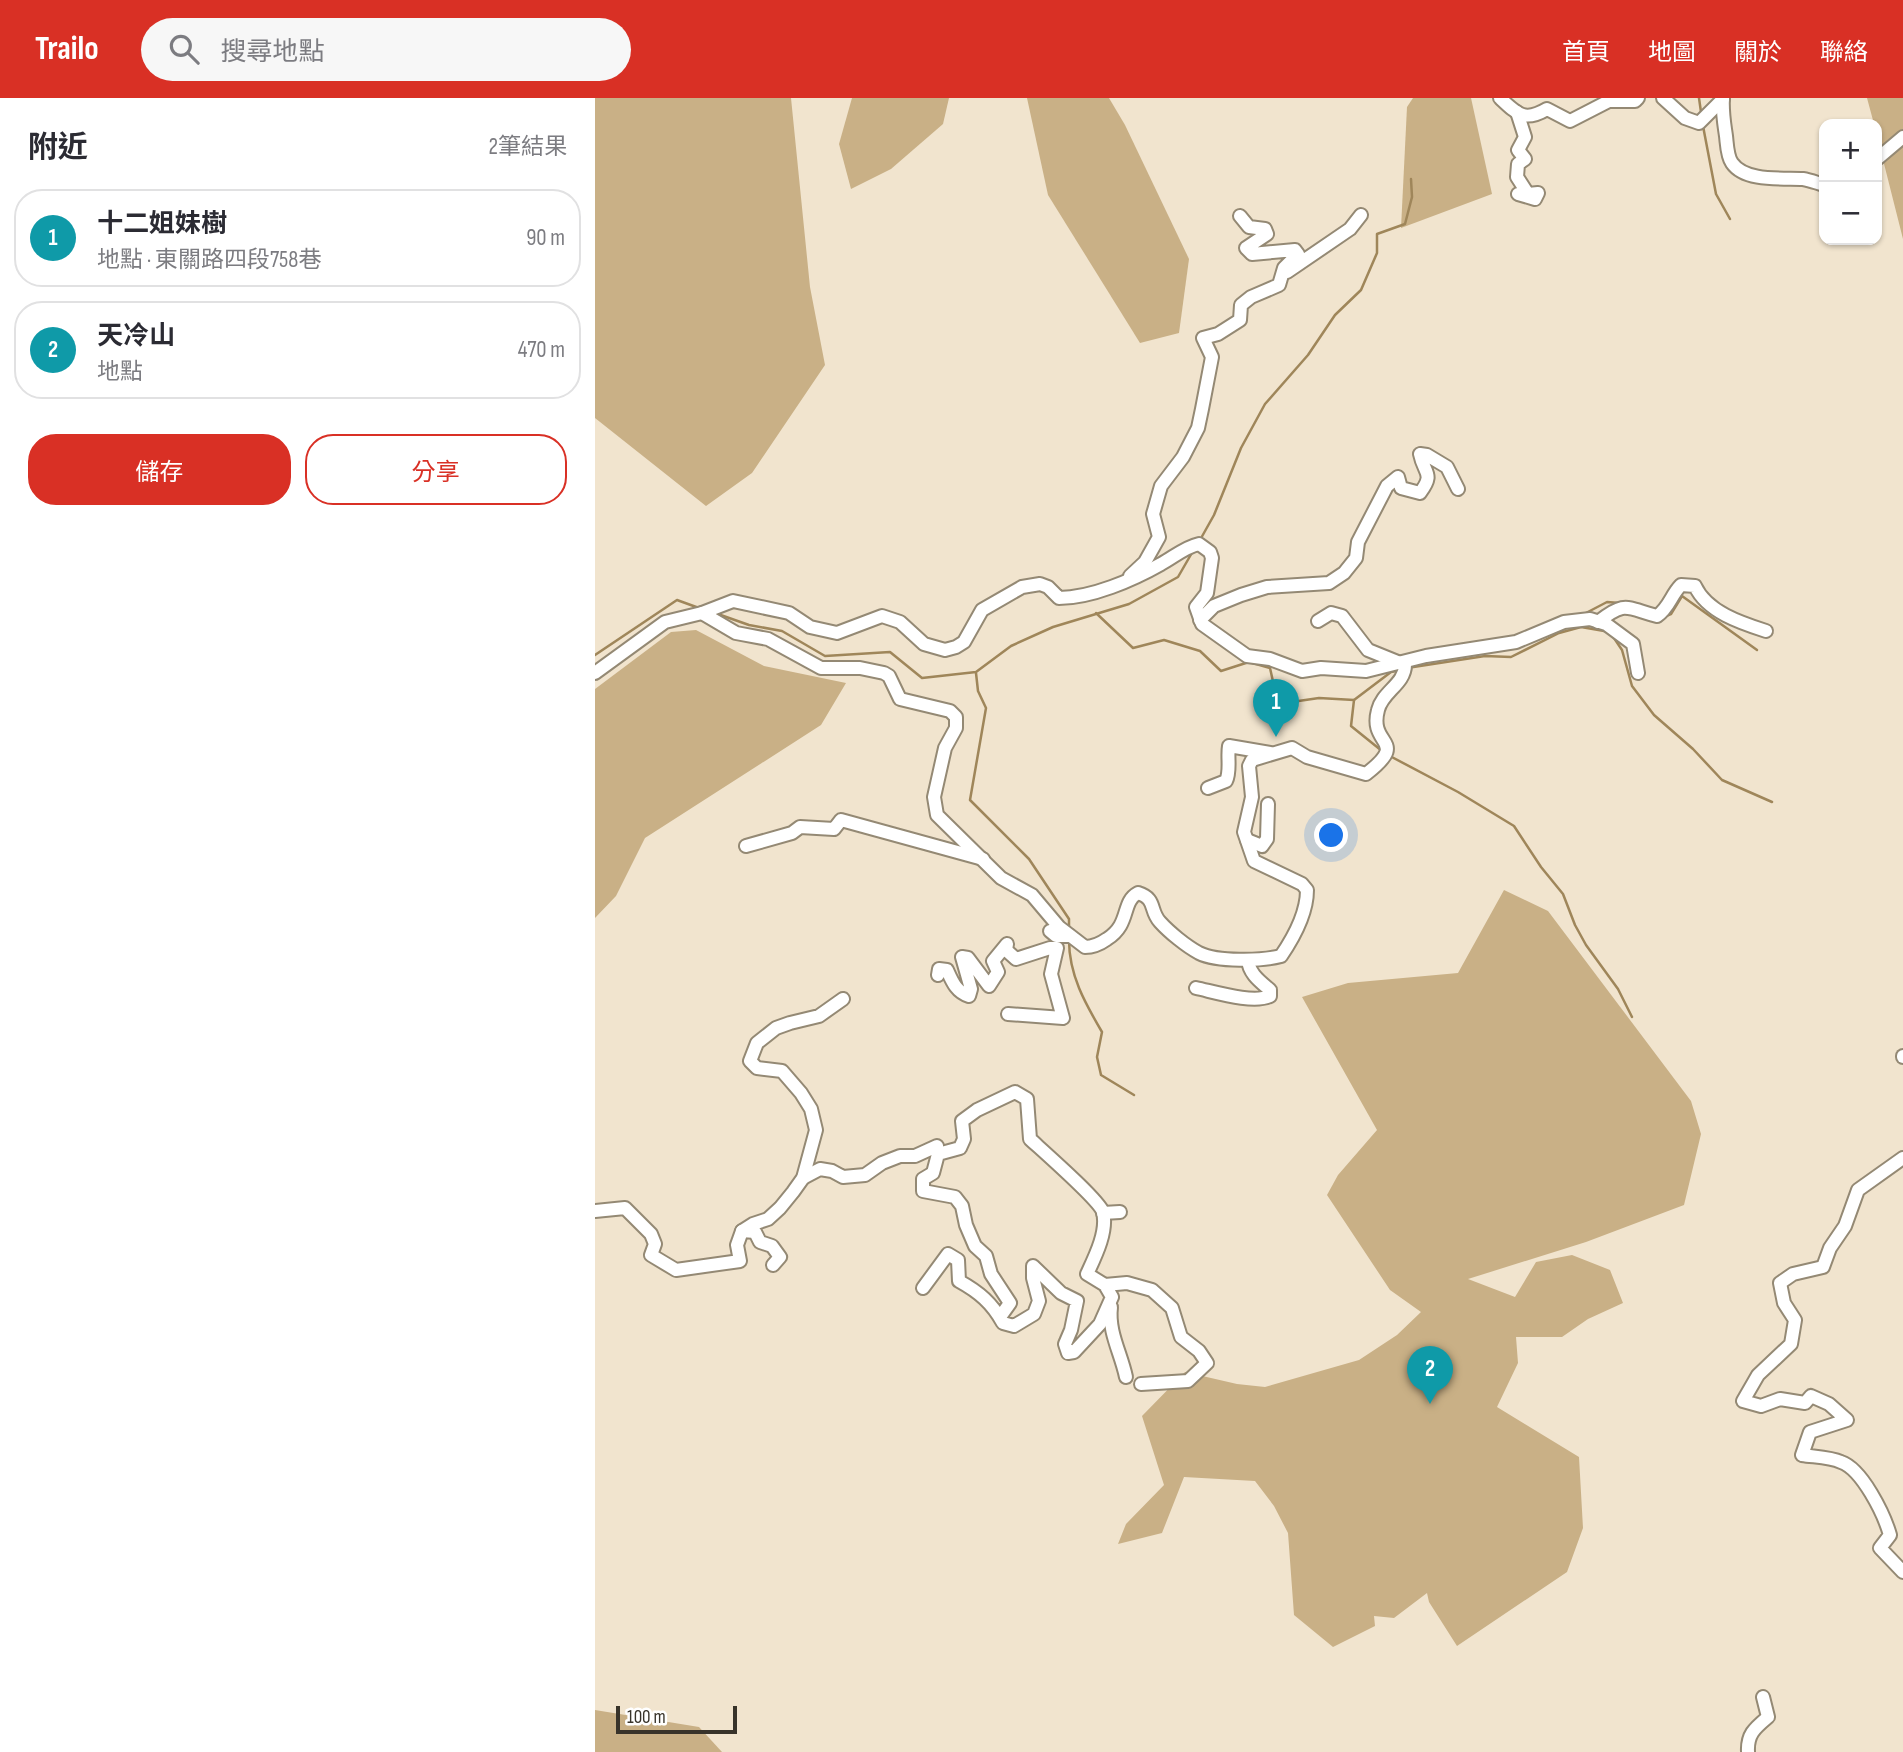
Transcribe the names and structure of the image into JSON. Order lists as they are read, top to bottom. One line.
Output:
{"scale_bar":"100 m","page":{"header":"Trailo","search":"搜尋地點","nav":["首頁","地圖","關於","聯絡"],"heading":["附近","2筆結果"],"map_buttons":["+","−"],"list":[{"mark":"1","name":"十二姐妹樹","note":"地點 · 東關路四段758巷","value":"90 m"},{"mark":"2","name":"天冷山","note":"地點","value":"470 m"}],"buttons":["儲存","分享"],"pins":["1","2"],"scale":"100 m"}}
